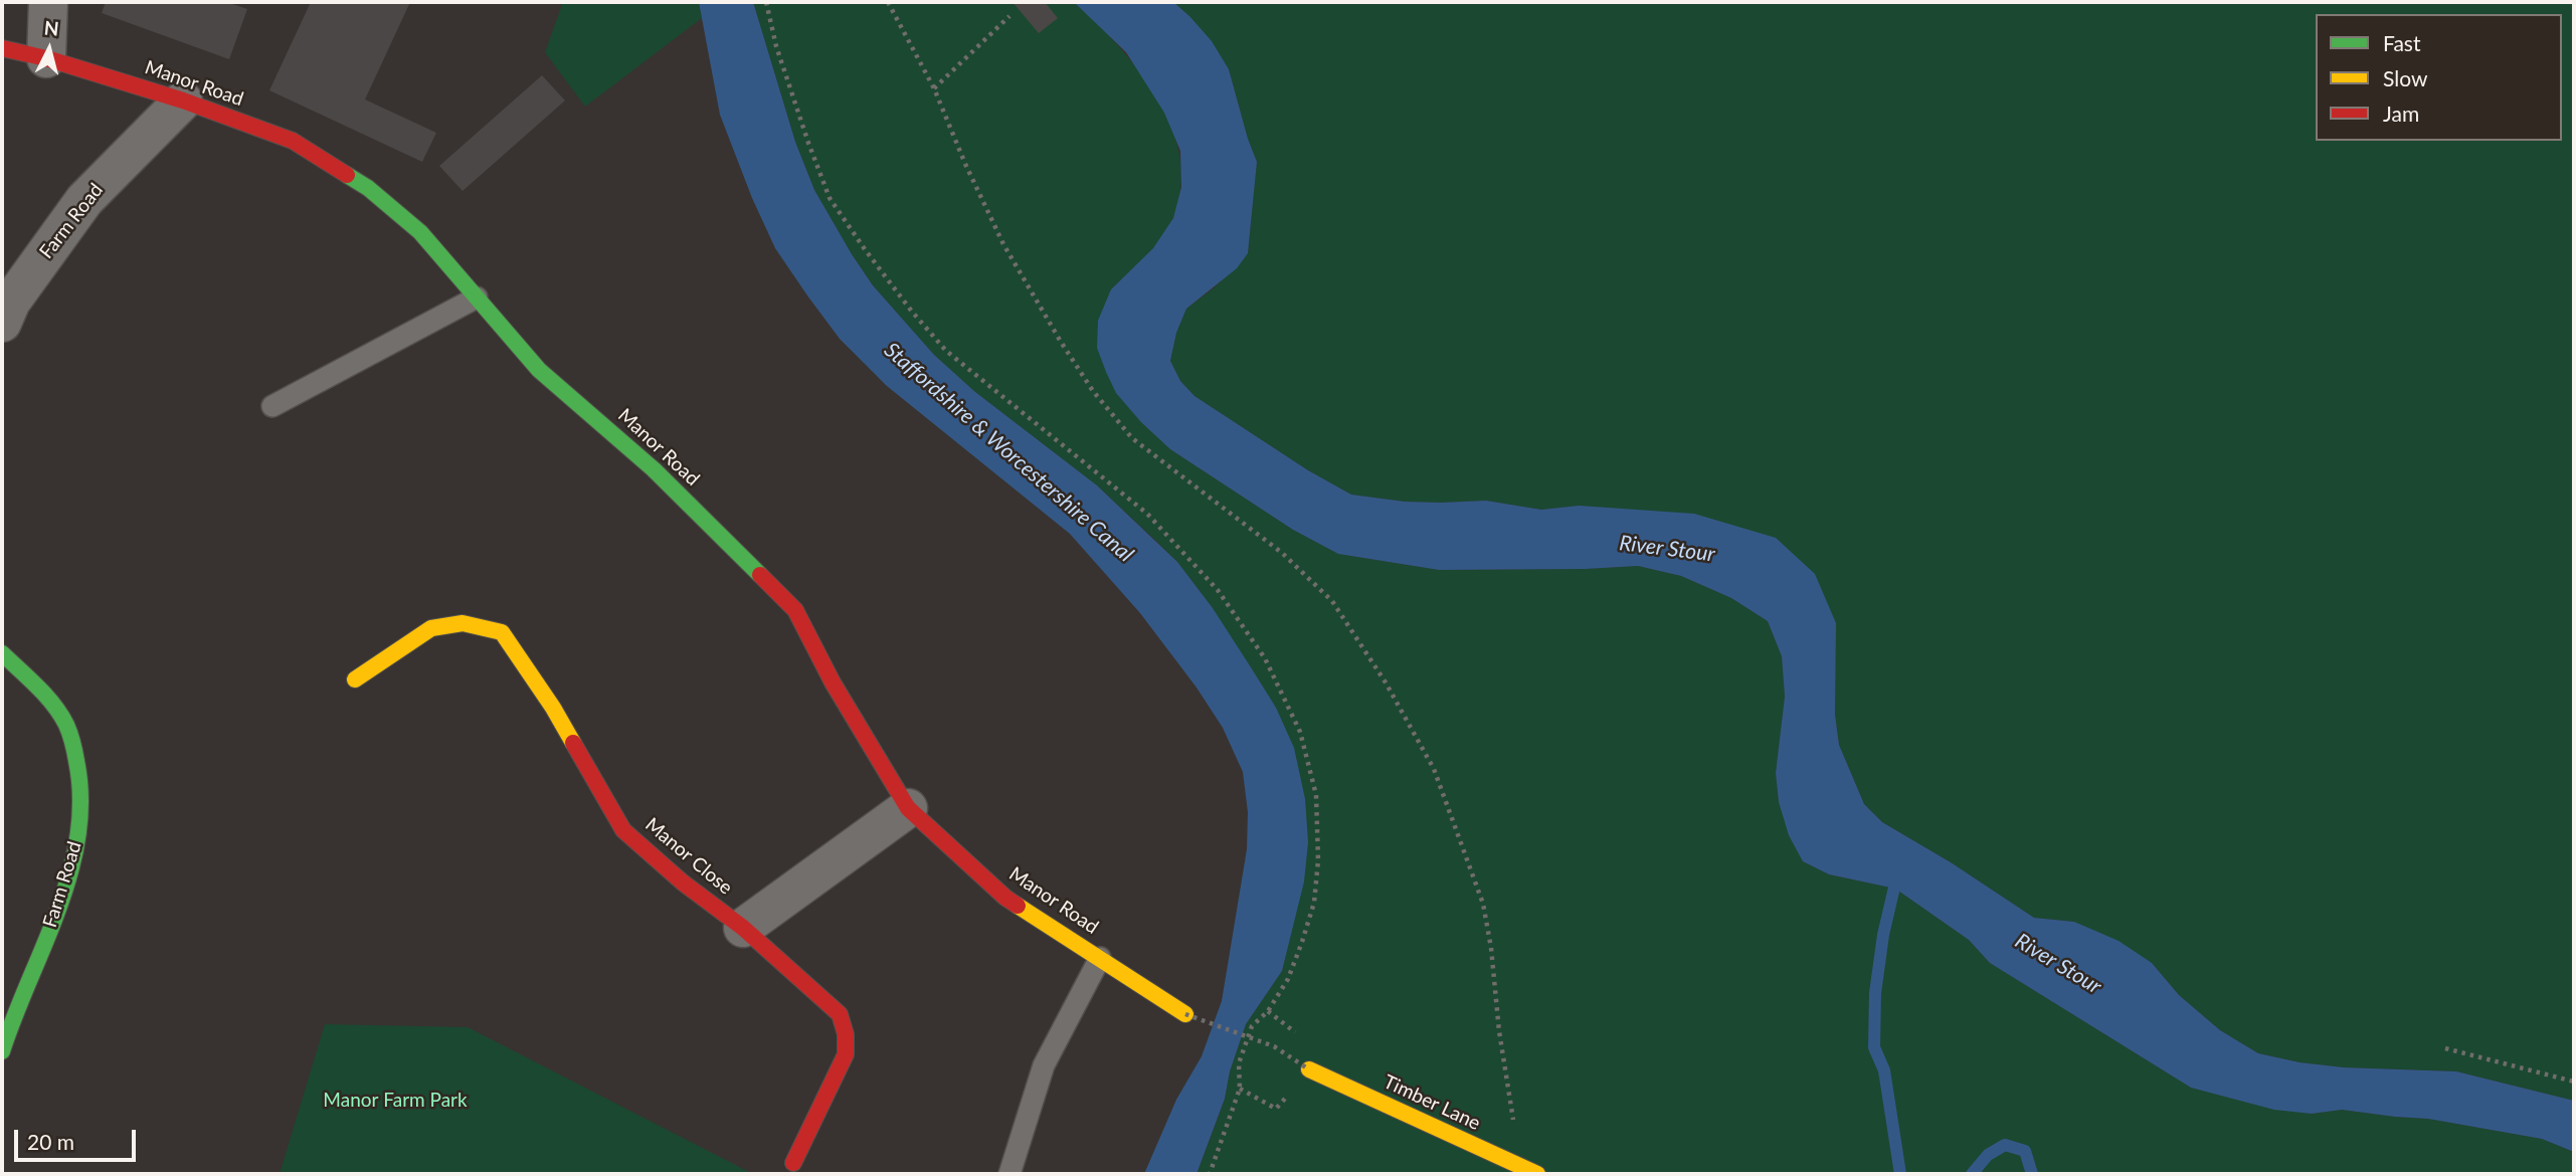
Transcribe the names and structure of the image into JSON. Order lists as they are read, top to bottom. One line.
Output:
{"streets":{"street":["Manor Road","Farm Road","Manor Close","Timber Lane"]},"crossings":[["Manor Road","Farm Road"]],"water":["Staffordshire & Worcestershire Canal","River Stour"],"parks":["Manor Farm Park"],"legend":["Fast","Slow","Jam"],"scale_bar":"20 m","north":"top"}
